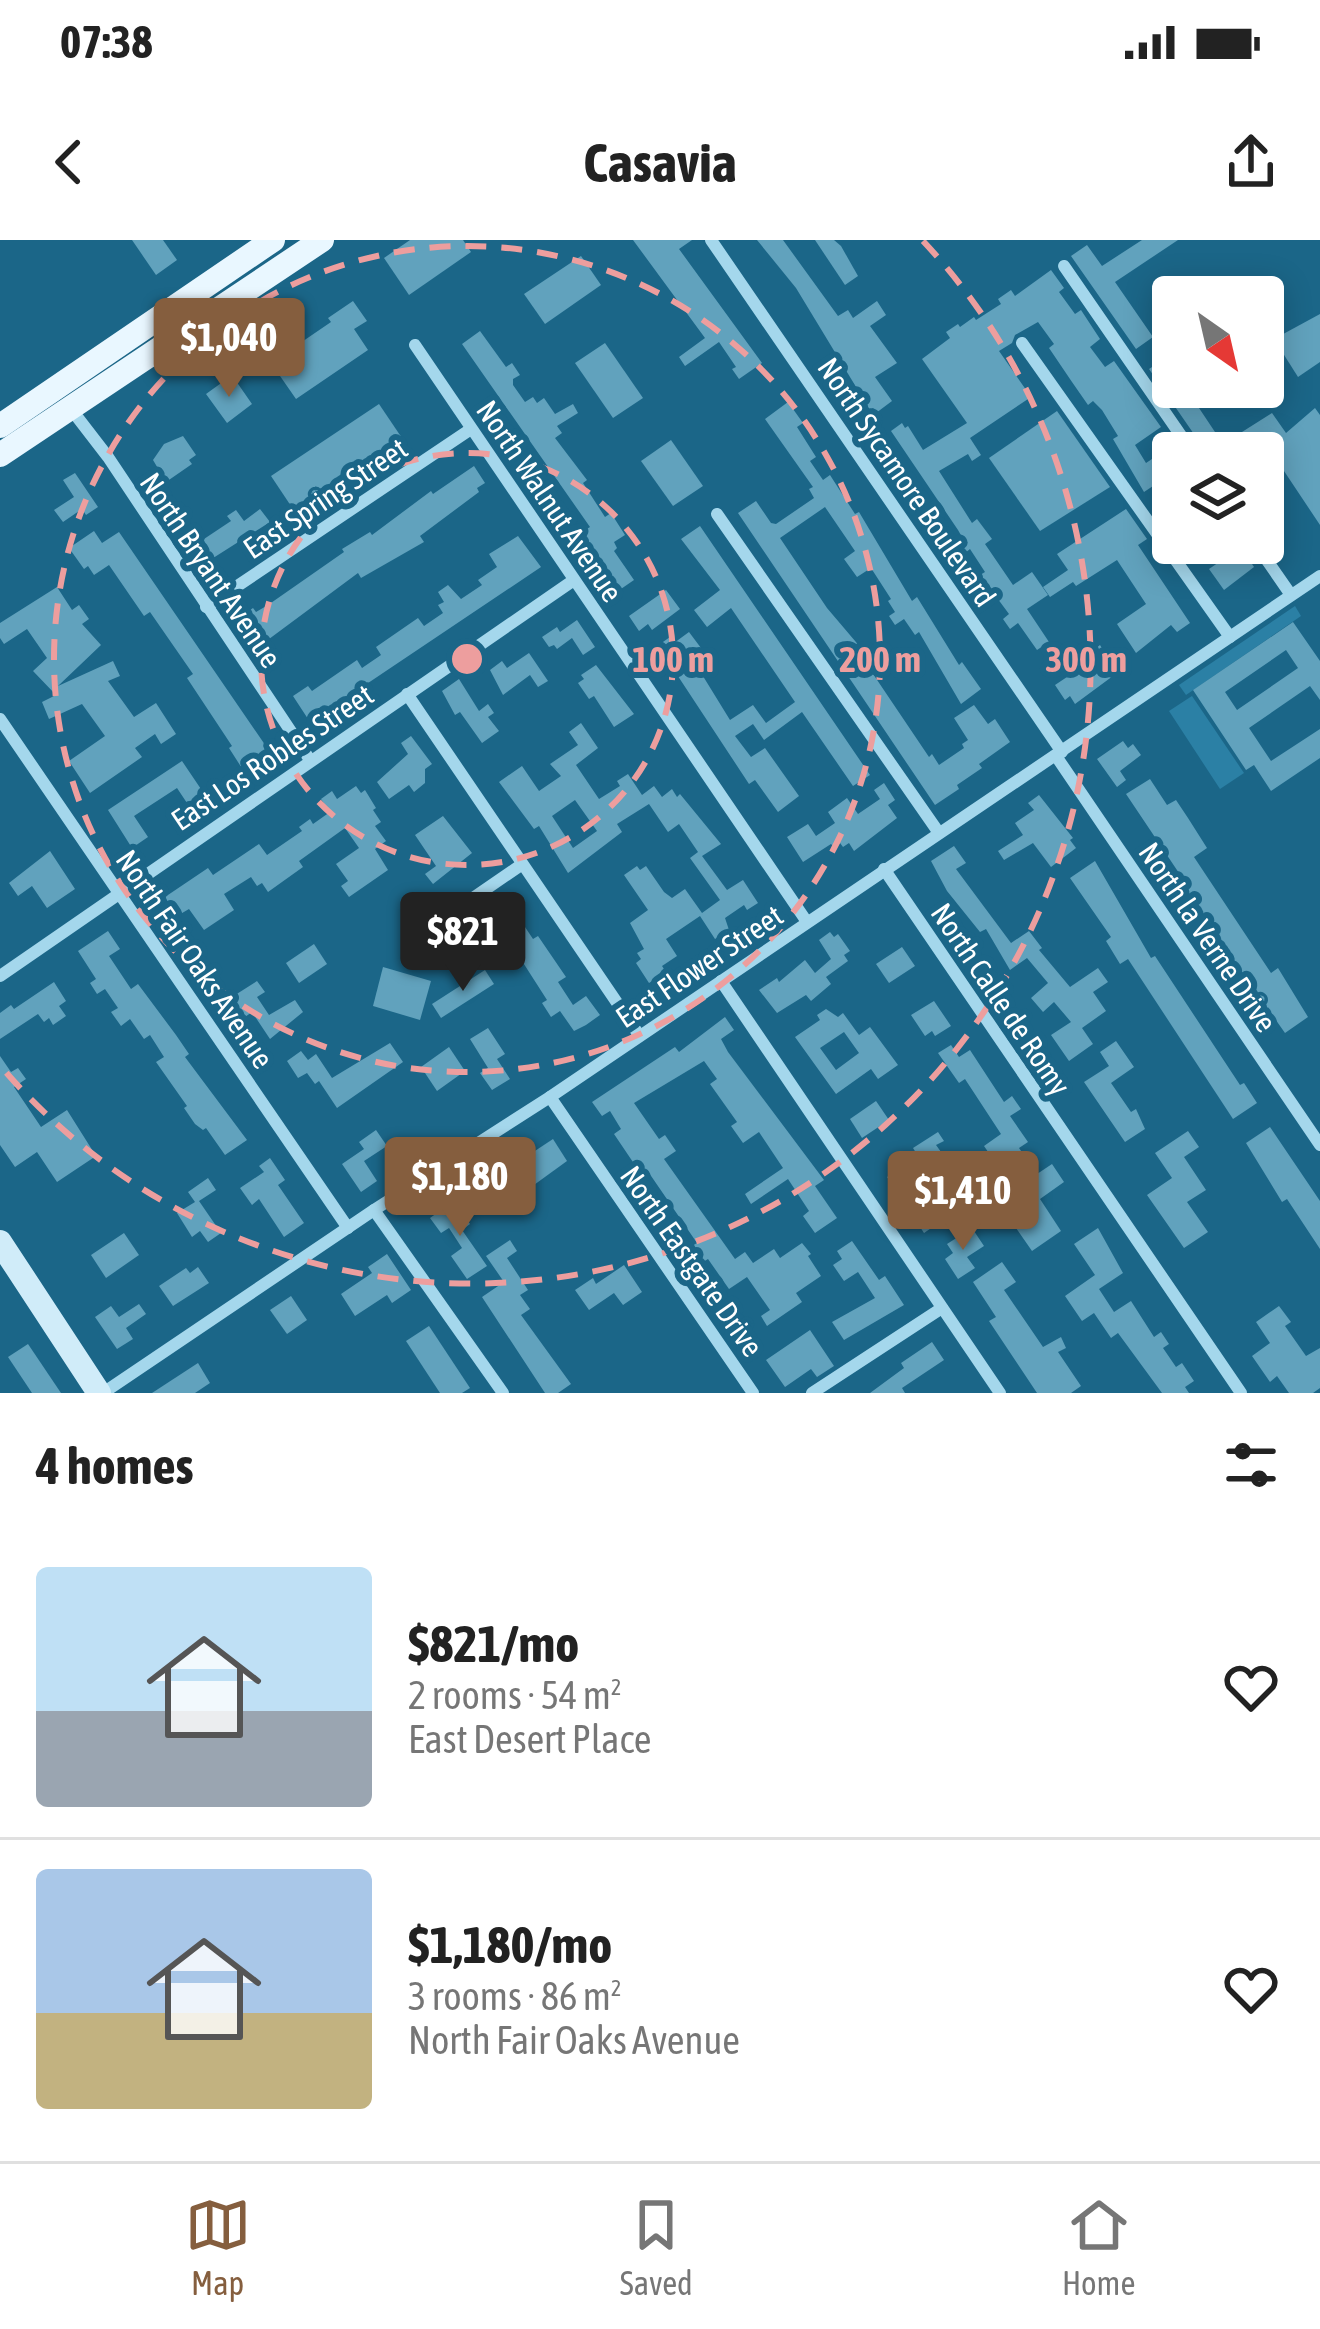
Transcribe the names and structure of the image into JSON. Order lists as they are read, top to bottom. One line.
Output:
{"streets":{"street":["North Sycamore Boulevard","East Spring Street","North Walnut Avenue","North Bryant Avenue","East Los Robles Street","North la Verne Drive","North Fair Oaks Avenue","East Flower Street","North Calle de Romy","North Eastgate Drive"]},"crossings":[["North Sycamore Boulevard","North la Verne Drive"],["North Sycamore Boulevard","East Flower Street"],["East Spring Street","North Walnut Avenue"],["East Spring Street","North Bryant Avenue"],["North Walnut Avenue","East Los Robles Street"],["North Walnut Avenue","East Flower Street"],["North Bryant Avenue","East Los Robles Street"],["East Los Robles Street","North Fair Oaks Avenue"],["North la Verne Drive","East Flower Street"],["North Fair Oaks Avenue","East Flower Street"],["East Flower Street","North Calle de Romy"],["East Flower Street","North Eastgate Drive"]],"north":"bottom right","page":{"status":"07:38","header":"Casavia","price":["$1,040","$821","$1,180","$1,410"],"heading":"4 homes","list":[{"name":"$821/mo","note":"2 rooms · 54 m² · East Desert Place"},{"name":"$1,180/mo","note":"3 rooms · 86 m² · North Fair Oaks Avenue"}],"tabs":["Map","Saved","Home"]},"rings":["100 m","200 m","300 m"]}
